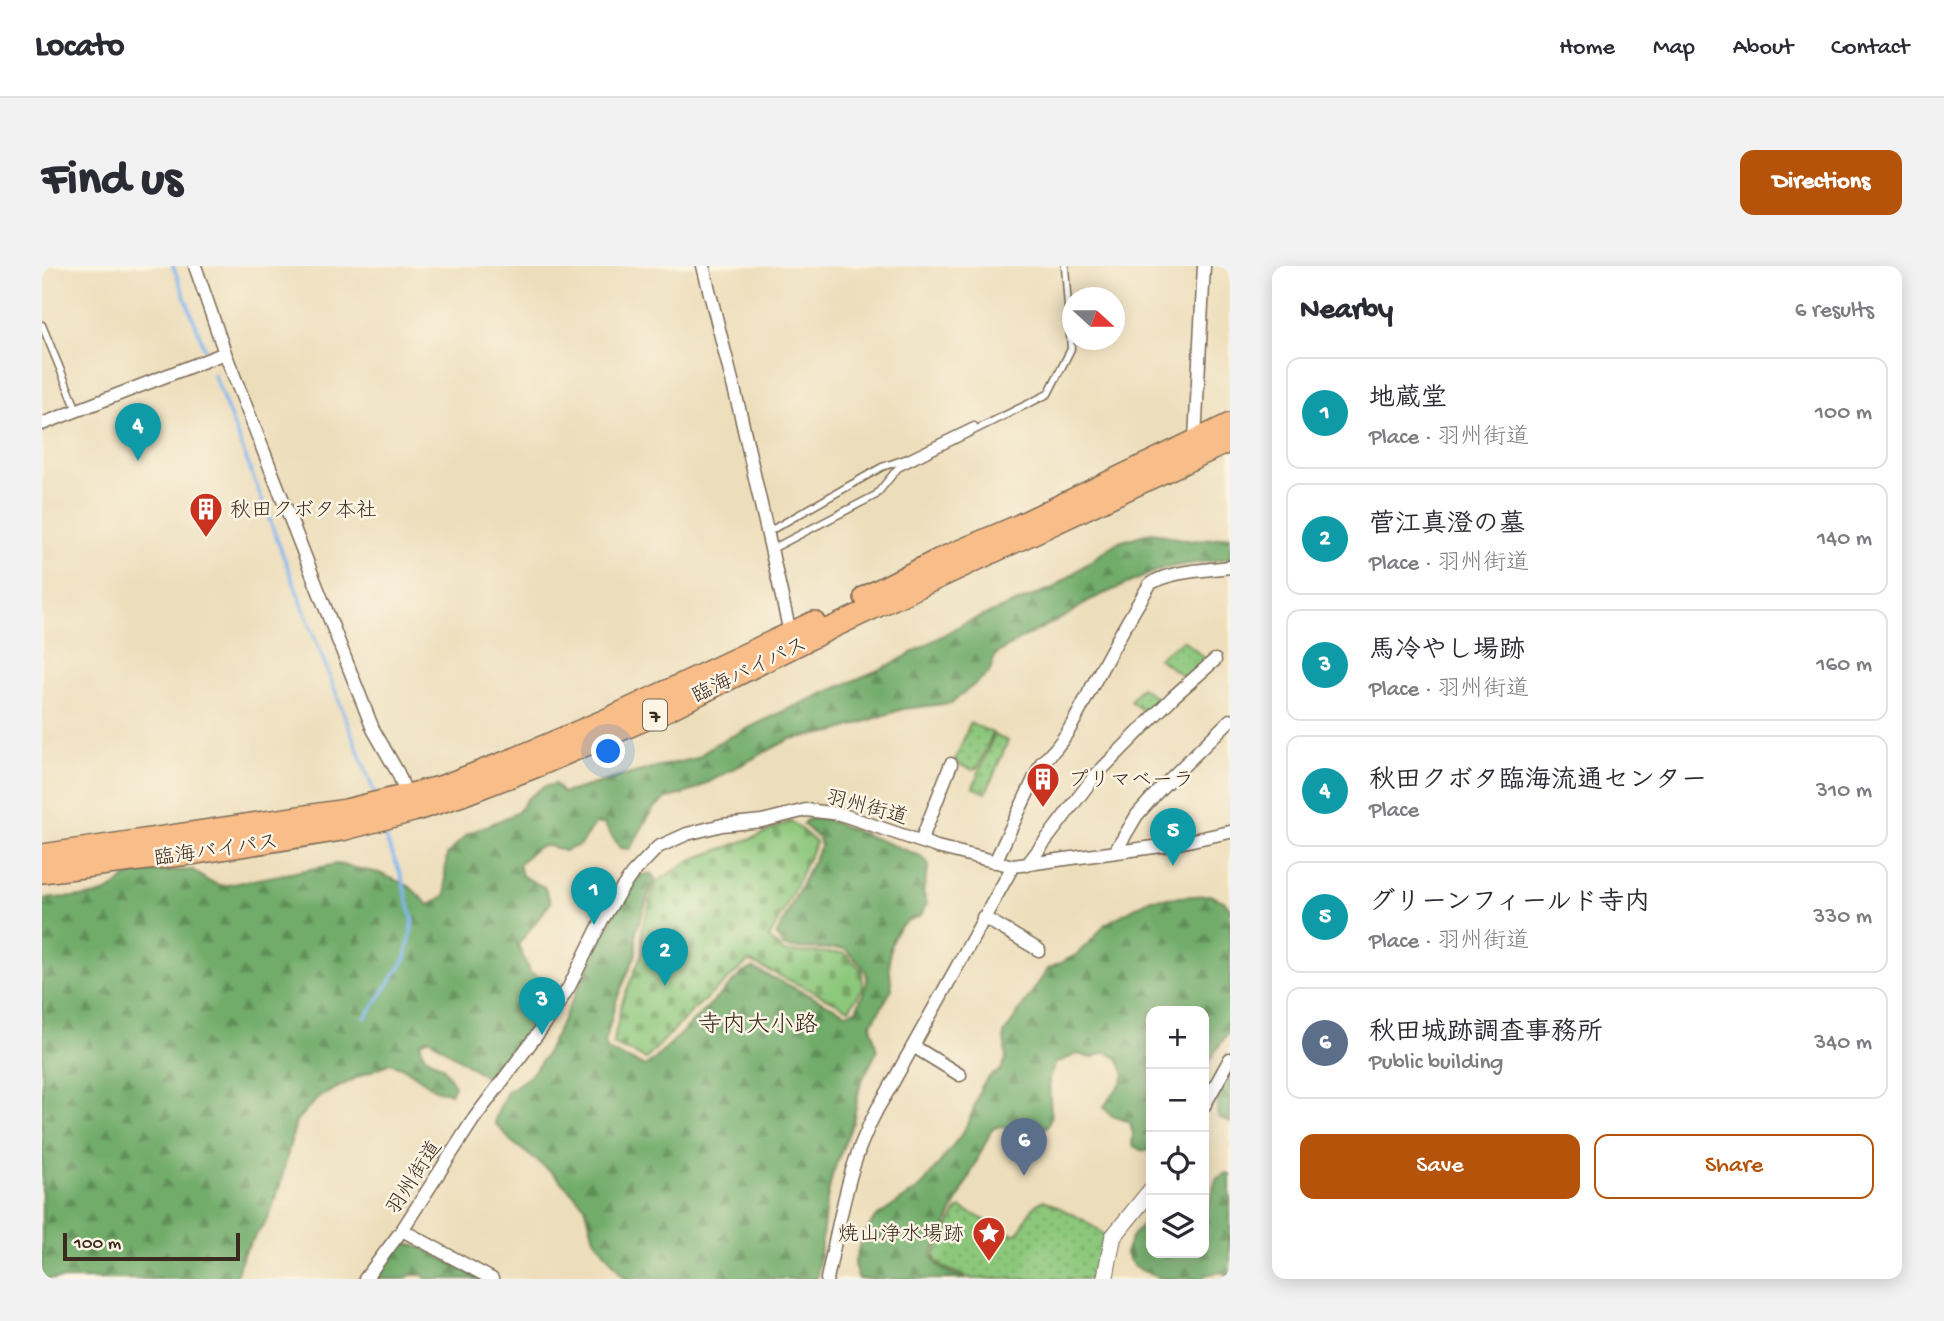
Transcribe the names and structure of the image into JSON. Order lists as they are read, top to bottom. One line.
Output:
{"streets":{"highway":["臨海バイパス","7"],"street":["羽州街道"]},"districts":["寺内大小路"],"places":{"building":["秋田クボタ本社","プリマベーラ"],"place":["焼山浄水場跡"]},"scale_bar":"100 m","north":"right","page":{"header":"Locato","nav":["Home","Map","About","Contact"],"buttons":["Directions",["Save","Share"]],"title":"Find us","heading":["Nearby","6 results"],"list":[{"mark":"1","name":"地蔵堂","note":"Place · 羽州街道","value":"100 m"},{"mark":"2","name":"菅江真澄の墓","note":"Place · 羽州街道","value":"140 m"},{"mark":"3","name":"馬冷やし場跡","note":"Place · 羽州街道","value":"160 m"},{"mark":"4","name":"秋田クボタ臨海流通センター","note":"Place","value":"310 m"},{"mark":"5","name":"グリーンフィールド寺内","note":"Place · 羽州街道","value":"330 m"},{"mark":"6","name":"秋田城跡調査事務所","note":"Public building","value":"340 m"}],"pins":["4","5","1","2","3","6"],"map_buttons":["+","−"],"scale":"100 m"}}
